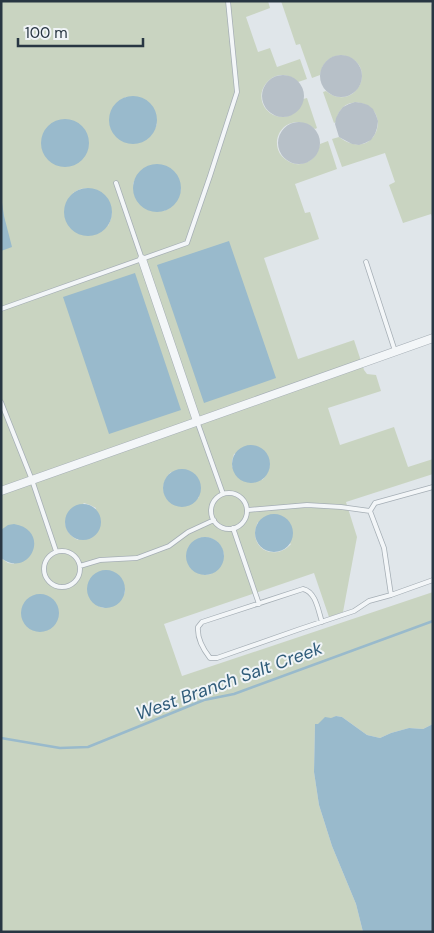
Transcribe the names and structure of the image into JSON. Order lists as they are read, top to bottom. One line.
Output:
{"water":["West Branch Salt Creek"],"scale_bar":"100 m"}
